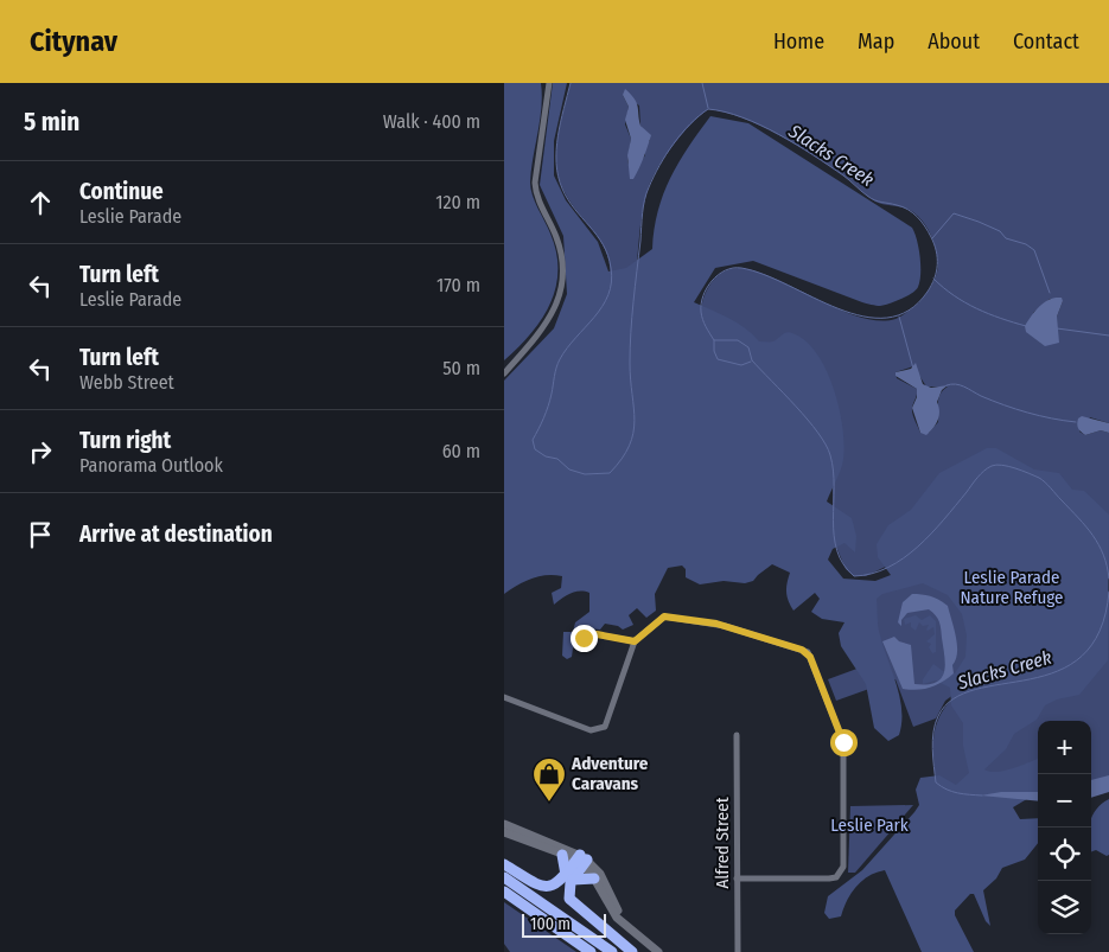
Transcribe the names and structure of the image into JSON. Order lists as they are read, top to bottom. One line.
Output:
{"streets":{"street":["Alfred Street"]},"water":["Slacks Creek"],"parks":["Leslie Parade Nature Refuge","Leslie Park"],"places":{"shop":["Adventure Caravans"]},"scale_bar":"100 m","page":{"header":"Citynav","nav":["Home","Map","About","Contact"],"heading":["5 min","Walk · 400 m"],"list":[["Continue","Leslie Parade","120 m"],["Turn left","Leslie Parade","170 m"],["Turn left","Webb Street","50 m"],["Turn right","Panorama Outlook","60 m"],"Arrive at destination"],"map_buttons":["+","−"],"scale":"100 m"}}
